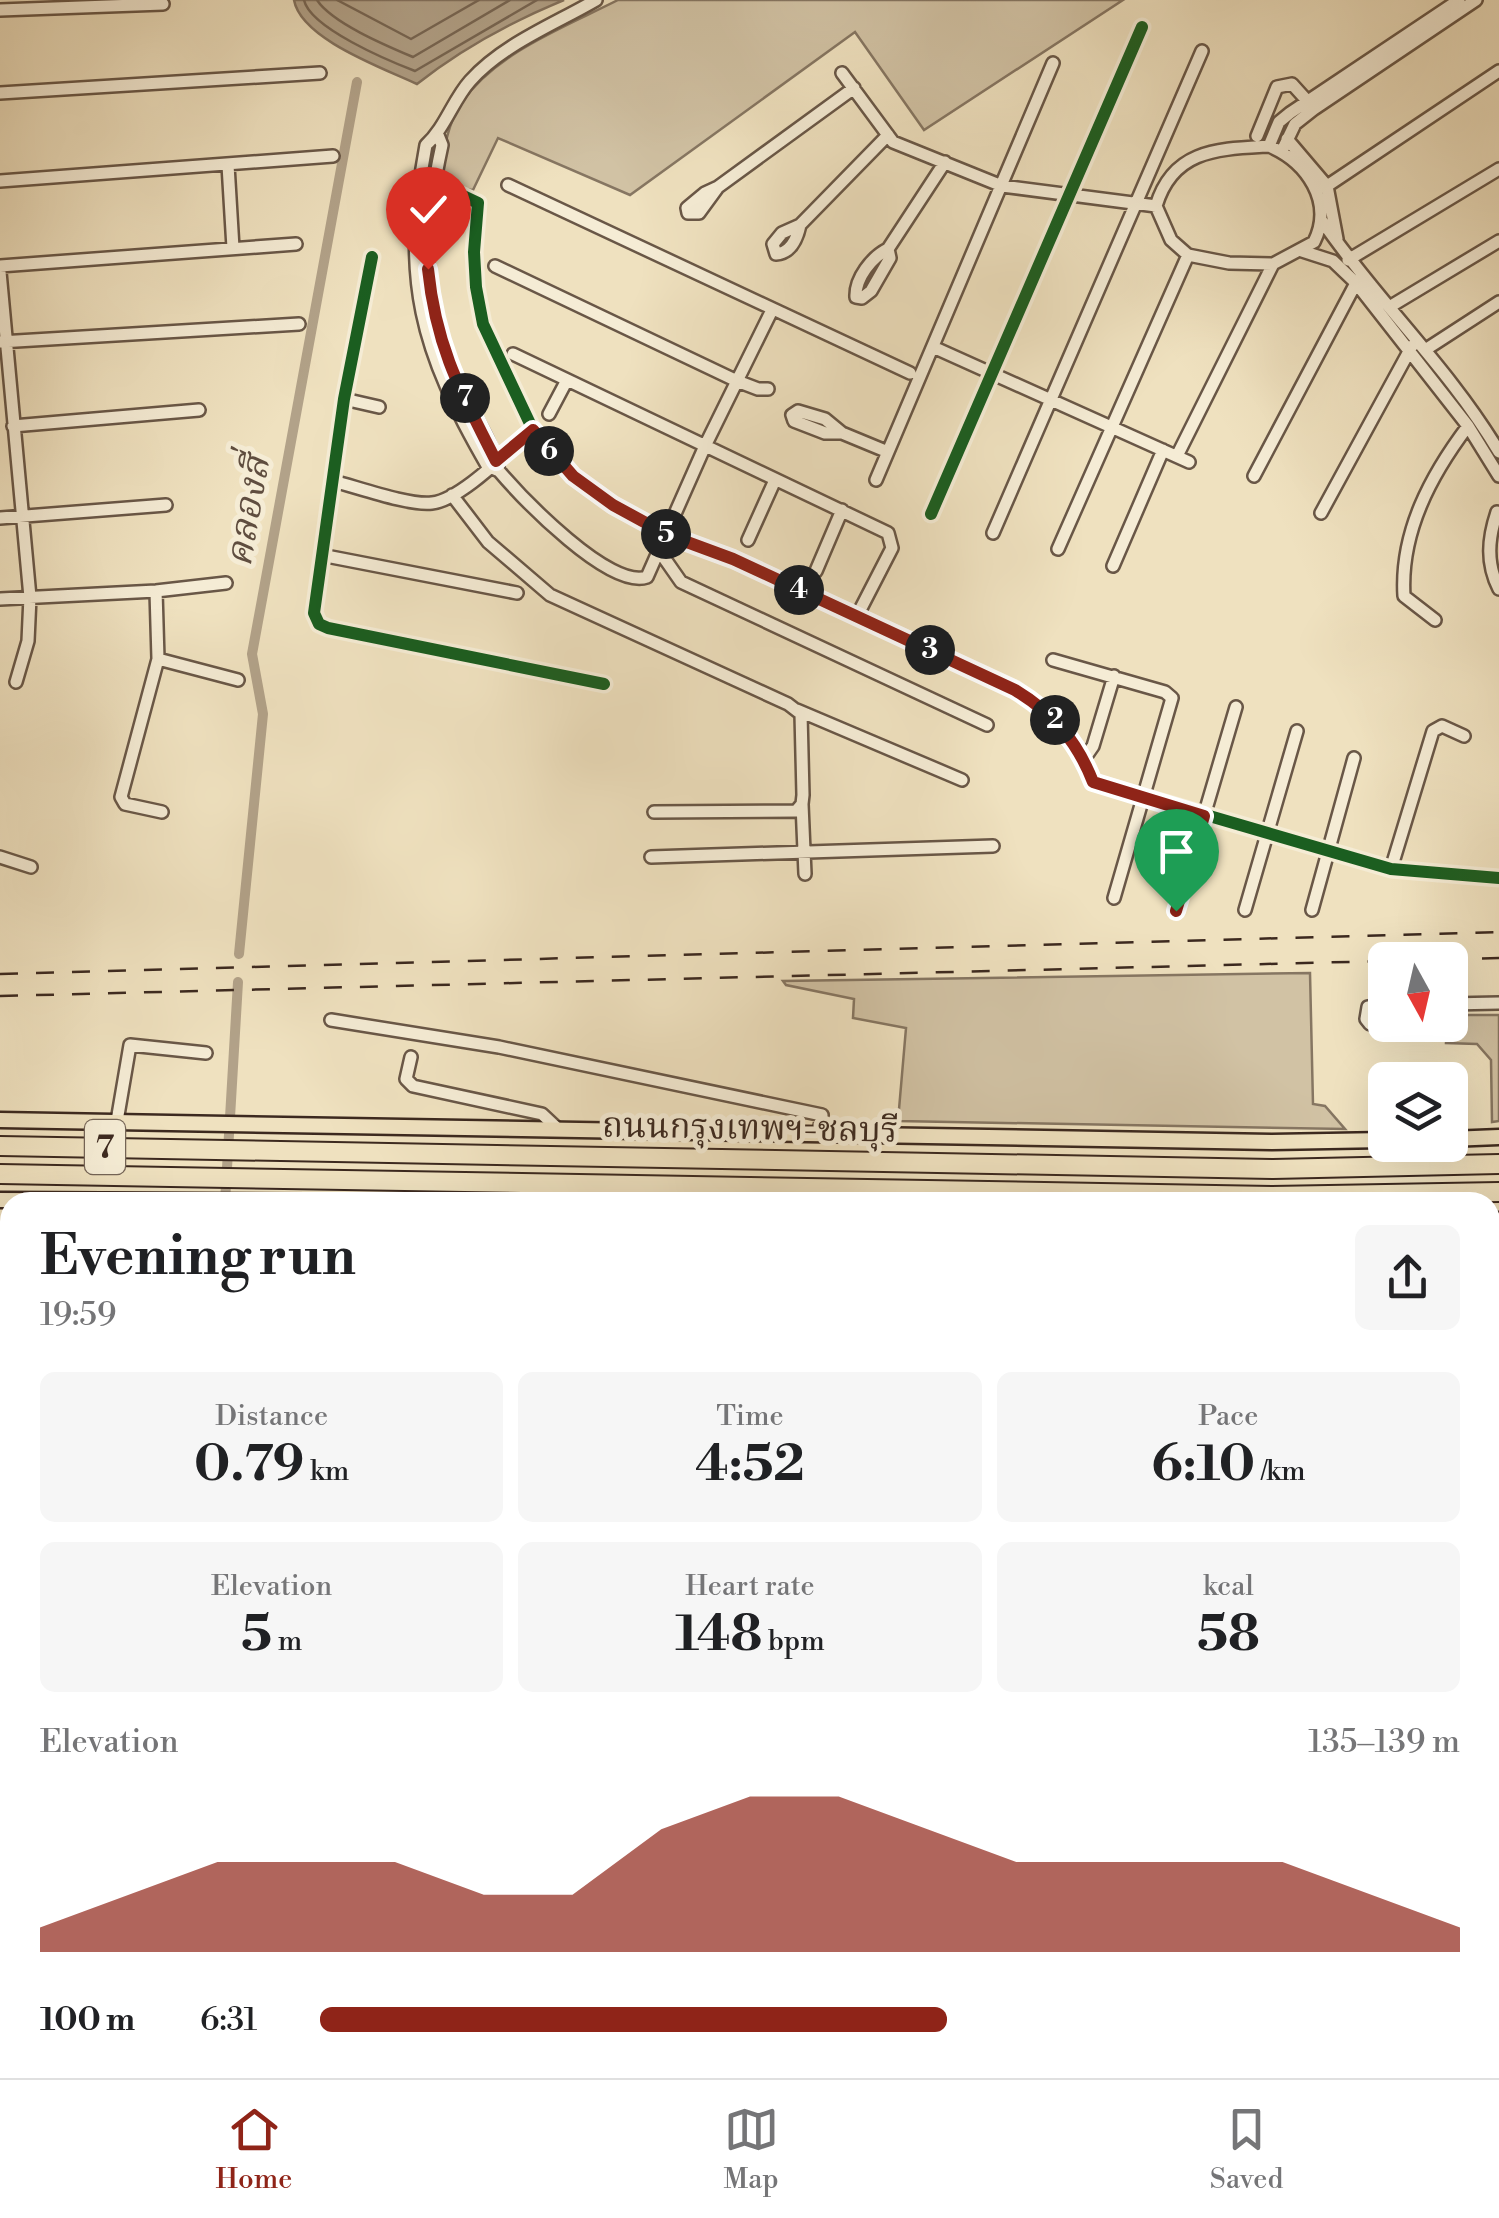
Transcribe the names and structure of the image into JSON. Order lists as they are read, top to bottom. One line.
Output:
{"streets":{"highway":["ถนนกรุงเทพฯ-ชลบุรี","7"]},"water":["คลองสี่"],"north":"bottom","page":{"pins":["7","6","5","4","3","2"],"heading":["Evening run","19:59"],"stats":[["Distance","0.79 km"],["Time","4:52"],["Pace","6:10 /km"],["Elevation","5 m"],["Heart rate","148 bpm"],["kcal","58"]],"chart":["Elevation","135–139 m"],"list":[{"name":"100 m","note":"6:31"}],"tabs":["Home","Map","Saved"]}}
